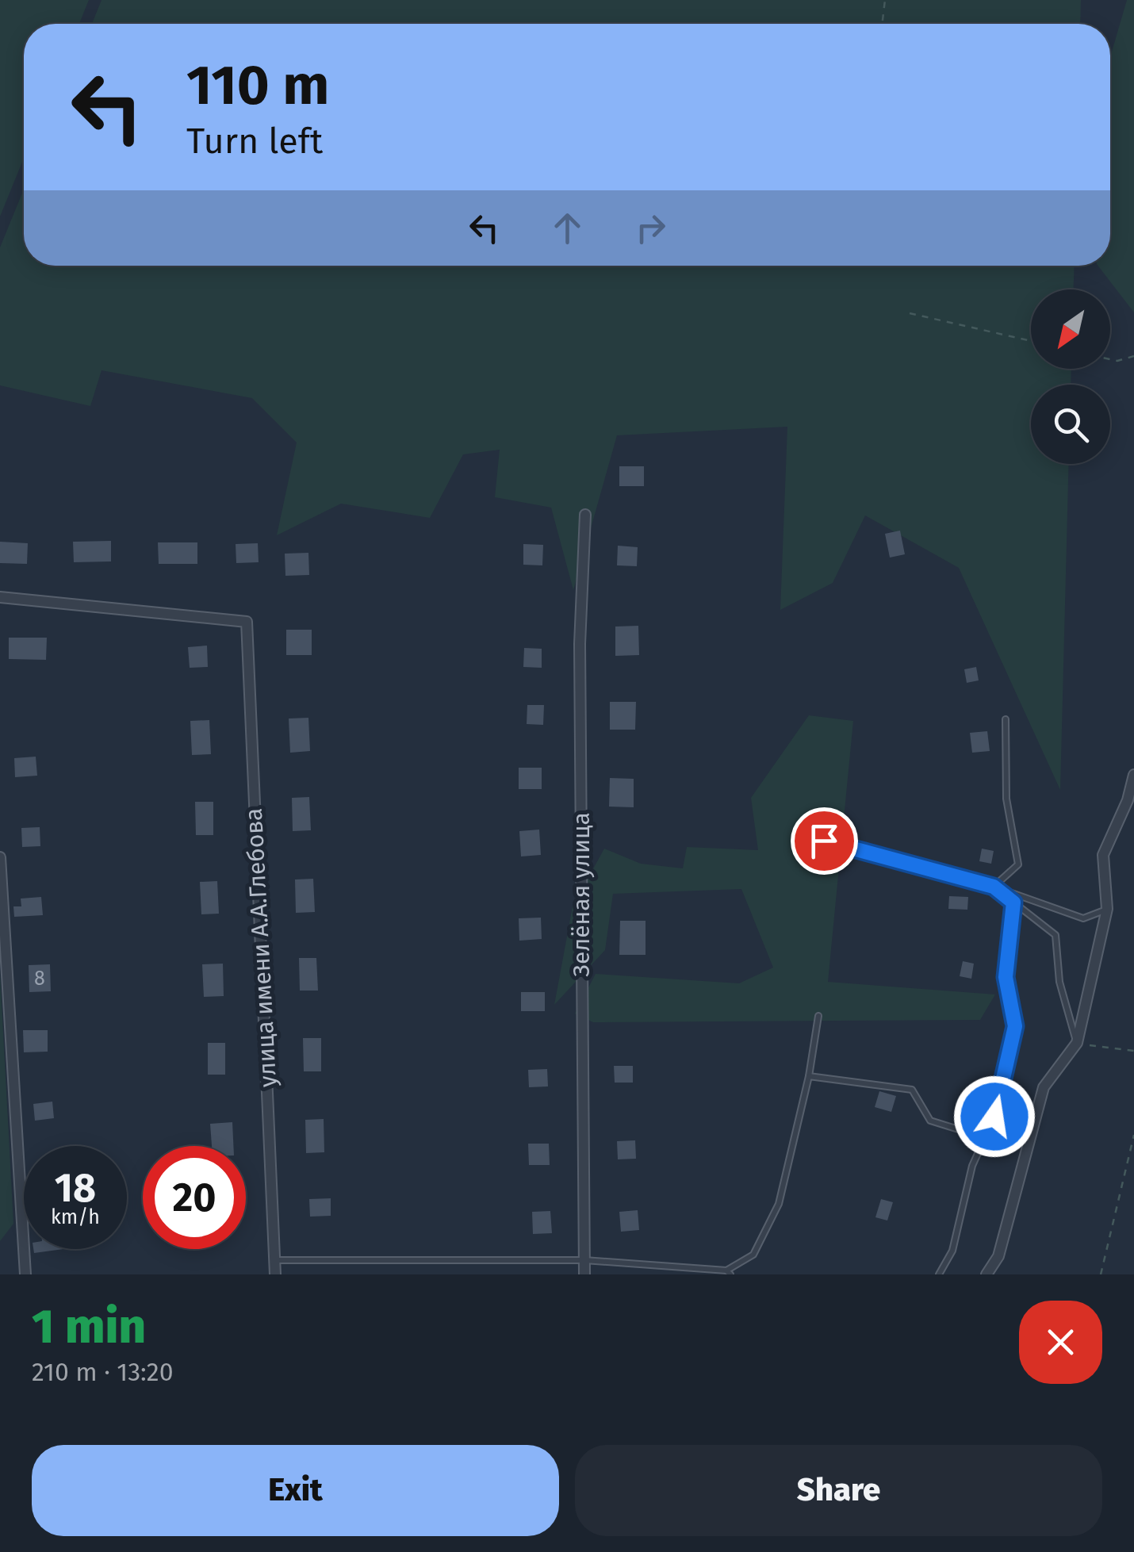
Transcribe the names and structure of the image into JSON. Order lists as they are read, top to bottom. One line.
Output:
{"streets":{"street":["Зелёная улица","улица имени А.А.Глебова"]},"house_numbers":["8"],"north":"bottom left","page":{"turn":["110 m","Turn left"],"speed":"18 km/h","limit":"20","heading":["1 min","210 m · 13:20"],"buttons":["Exit","Share"]}}
